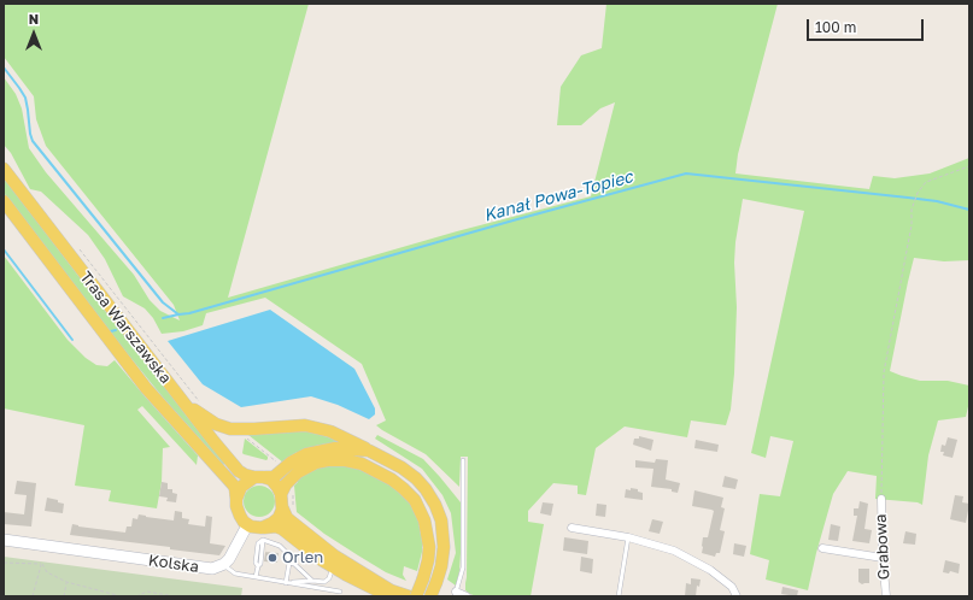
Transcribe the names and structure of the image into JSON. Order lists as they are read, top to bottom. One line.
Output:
{"streets":{"main road":["Trasa Warszawska"],"street":["Grabowa","Kolska"]},"water":["Kanał Powa-Topiec"],"places":["Orlen"],"scale_bar":"100 m","north":"top"}
